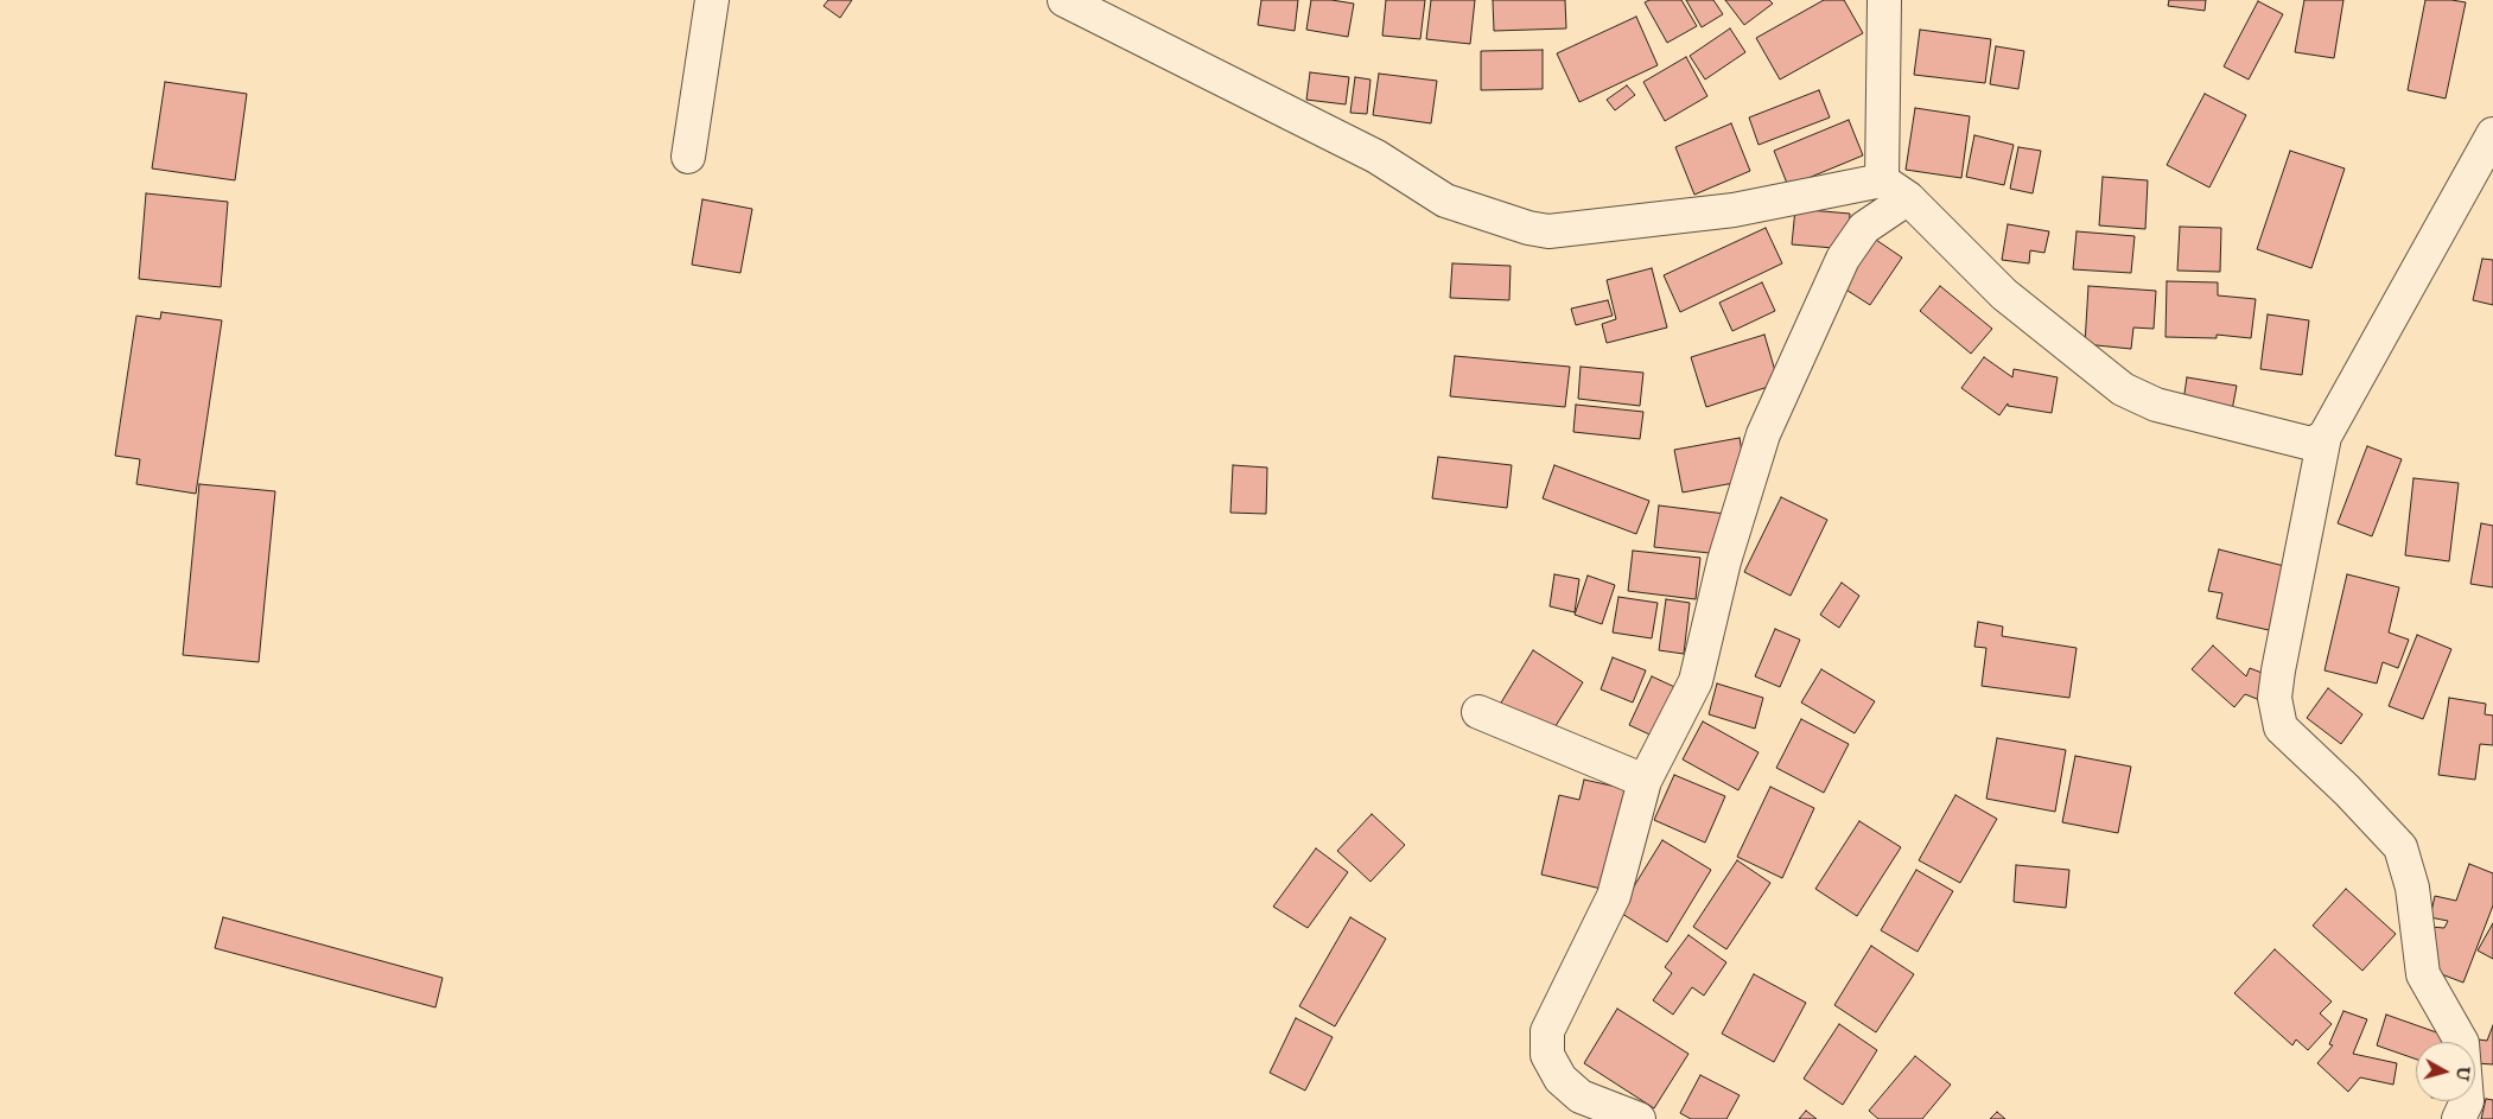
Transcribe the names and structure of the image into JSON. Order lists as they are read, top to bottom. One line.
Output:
{"north":"right"}
